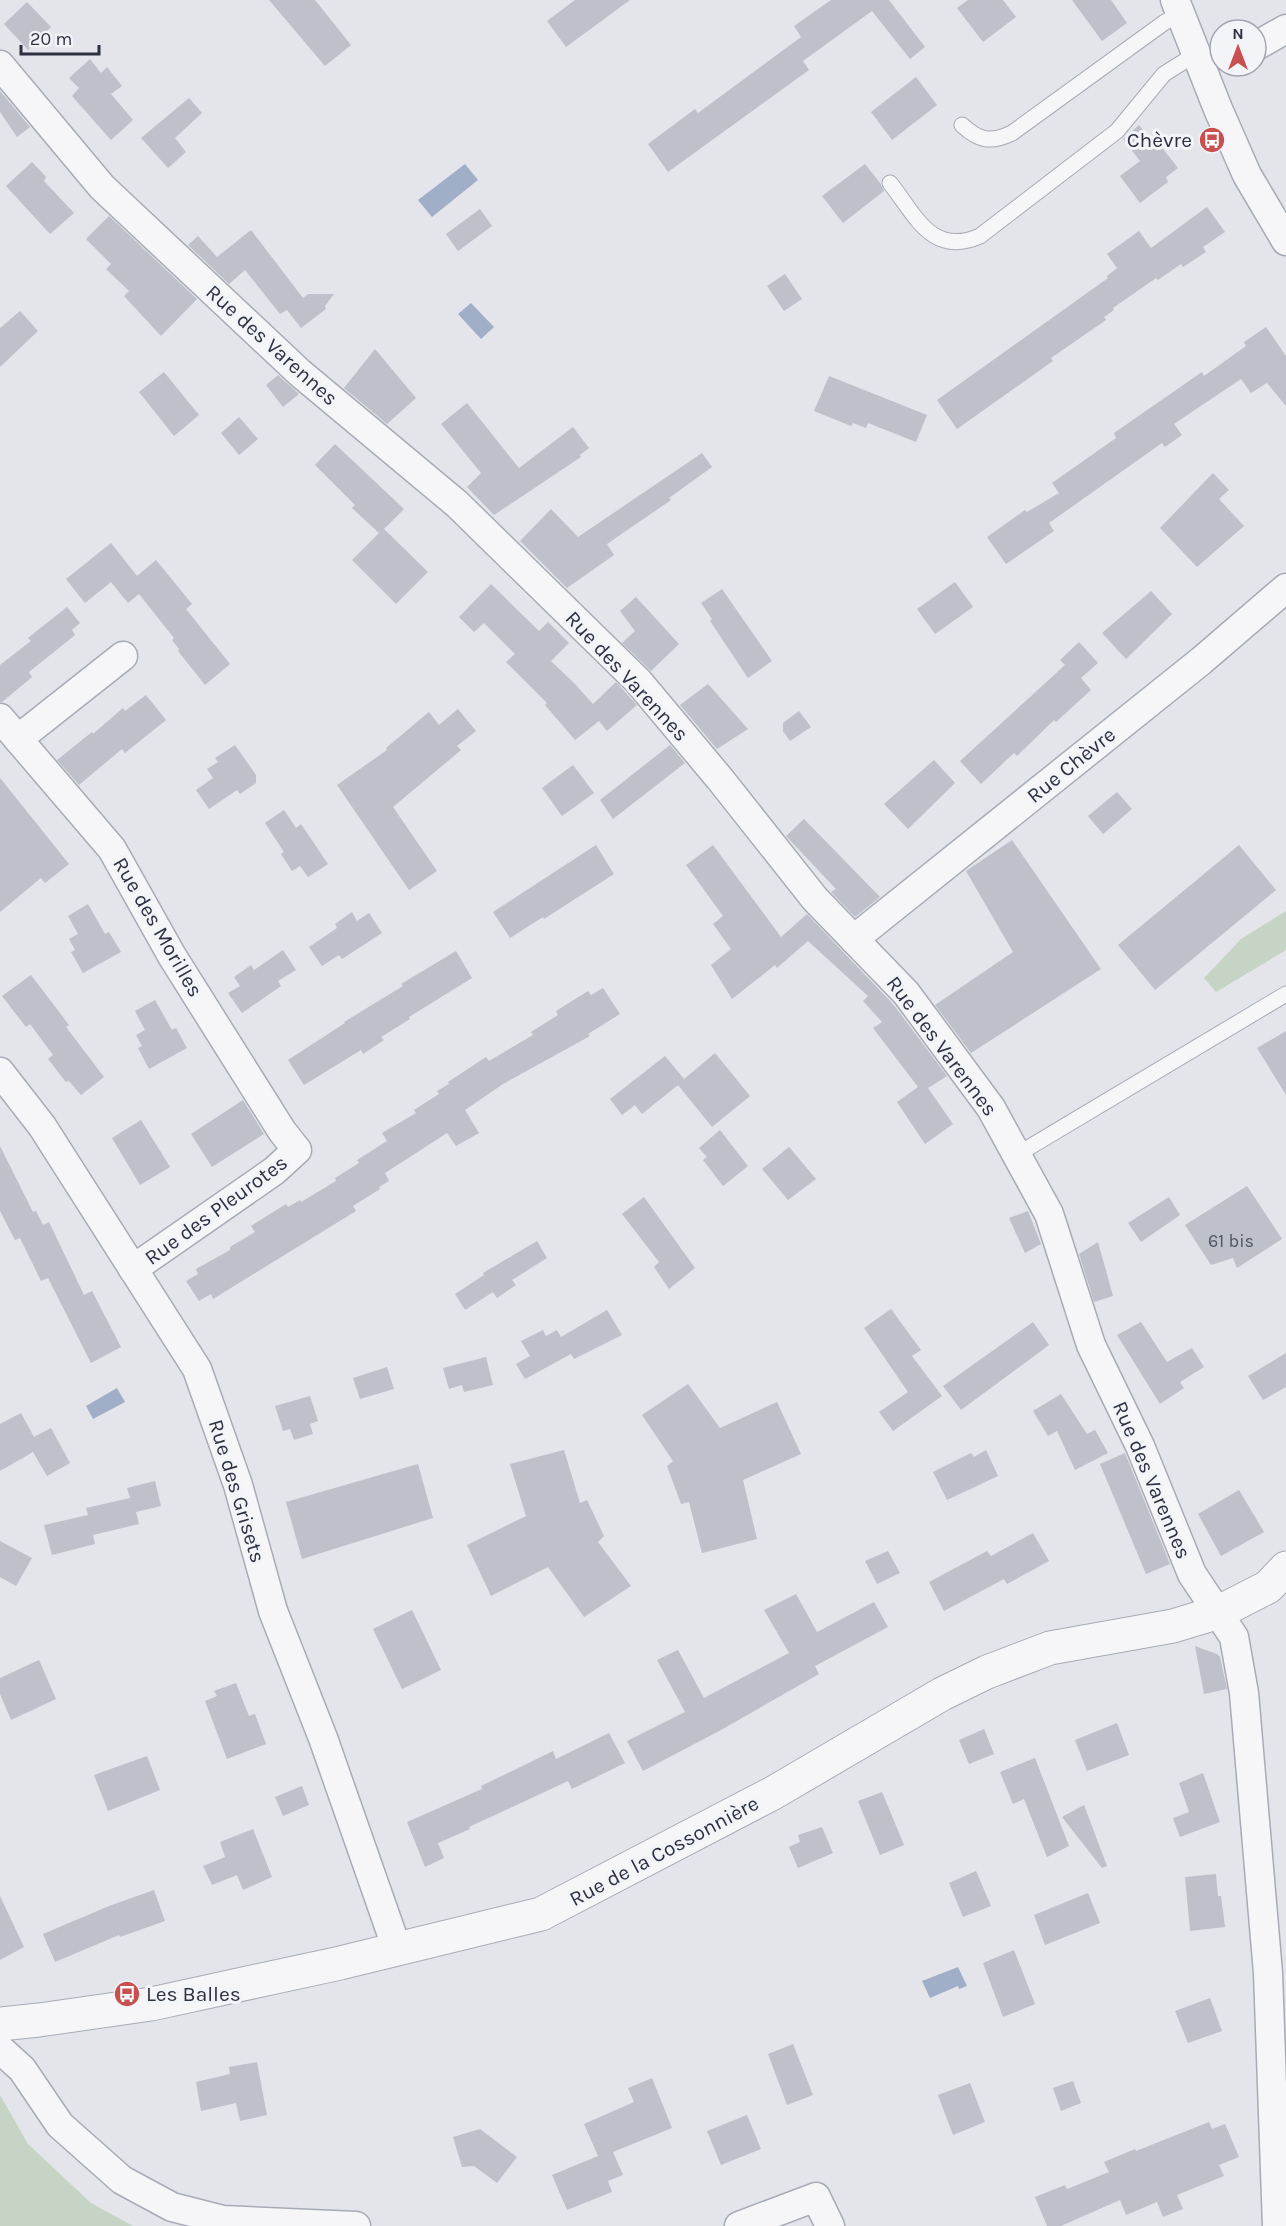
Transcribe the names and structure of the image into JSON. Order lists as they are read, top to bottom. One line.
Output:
{"streets":{"street":["Rue des Varennes","Rue Chèvre","Rue des Morilles","Rue des Pleurotes","Rue des Grisets","Rue de la Cossonnière"]},"crossings":[["Rue des Varennes","Rue Chèvre"],["Rue des Varennes","Rue de la Cossonnière"],["Rue des Morilles","Rue des Pleurotes"],["Rue des Pleurotes","Rue des Grisets"],["Rue des Grisets","Rue de la Cossonnière"]],"places":{"bus stop":["Chèvre","Les Balles"]},"house_numbers":["61 bis"],"scale_bar":"20 m","north":"top"}
